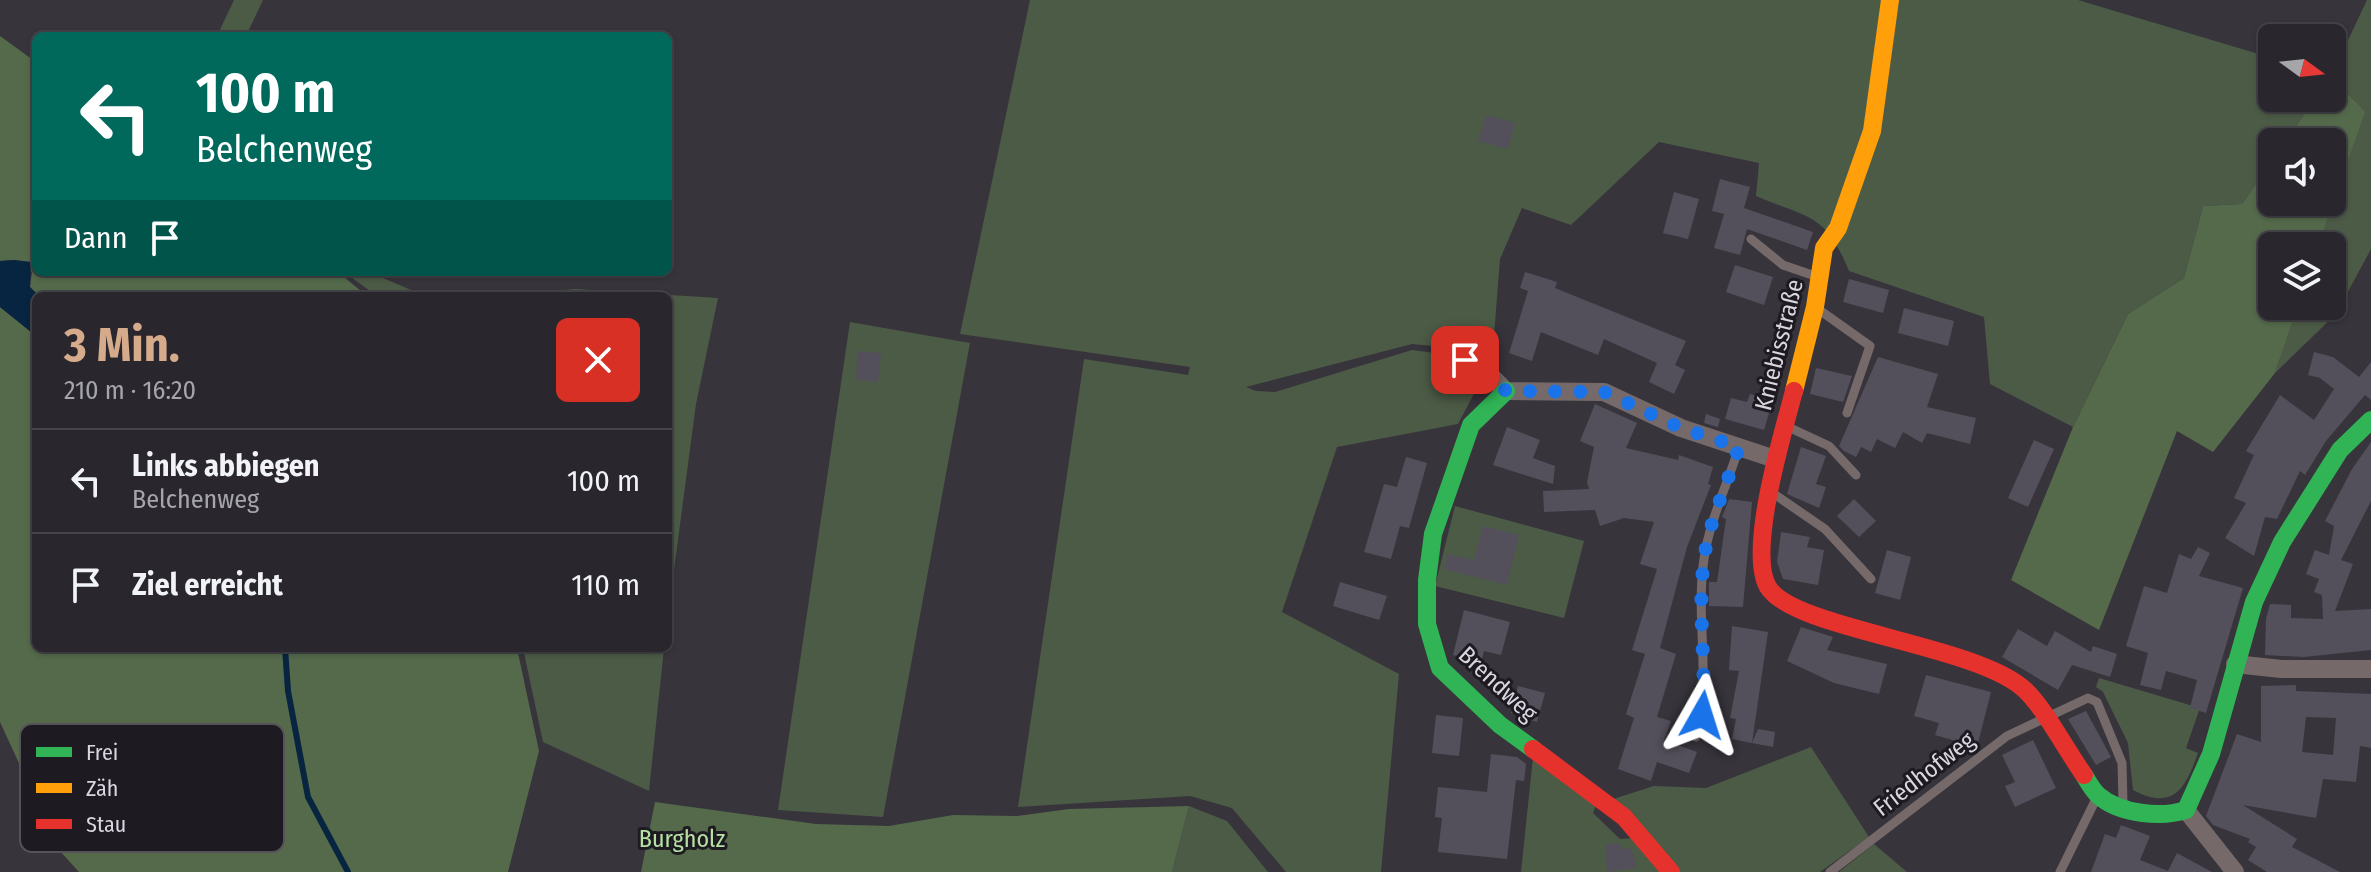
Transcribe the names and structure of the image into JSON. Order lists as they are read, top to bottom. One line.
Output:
{"streets":{"street":["Kniebisstraße","Brendweg"],"lane":["Friedhofweg"]},"crossings":[["Kniebisstraße","Friedhofweg"]],"parks":["Burgholz"],"legend":["Frei","Zäh","Stau"],"north":"right","page":{"turn":["100 m","Belchenweg"],"then":"Dann","heading":["3 Min.","210 m · 16:20"],"list":[{"name":"Links abbiegen","note":"Belchenweg","value":"100 m"},{"name":"Ziel erreicht","value":"110 m"}]}}
